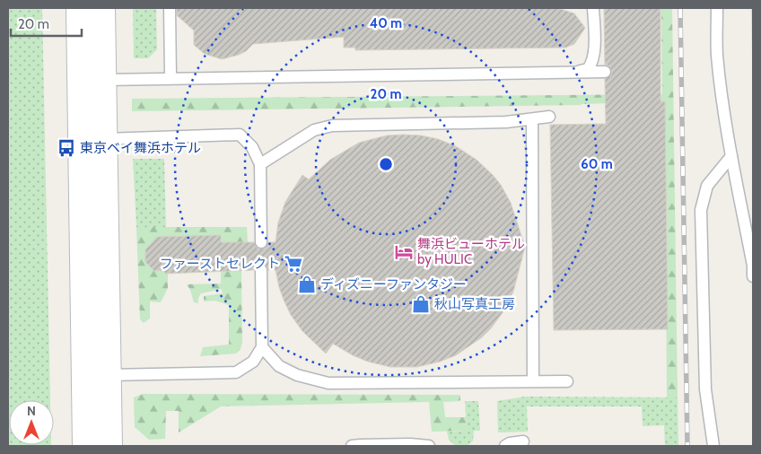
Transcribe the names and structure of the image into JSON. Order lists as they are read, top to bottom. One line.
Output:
{"places":{"bus stop":["東京ベイ舞浜ホテル"],"hotel":["舞浜ビューホテル by HULIC"],"supermarket":["ファーストセレクト"],"shop":["ディズニーファンタジー","秋山写真工房"]},"scale_bar":"20 m","north":"top","rings":["40 m","20 m","60 m"]}
